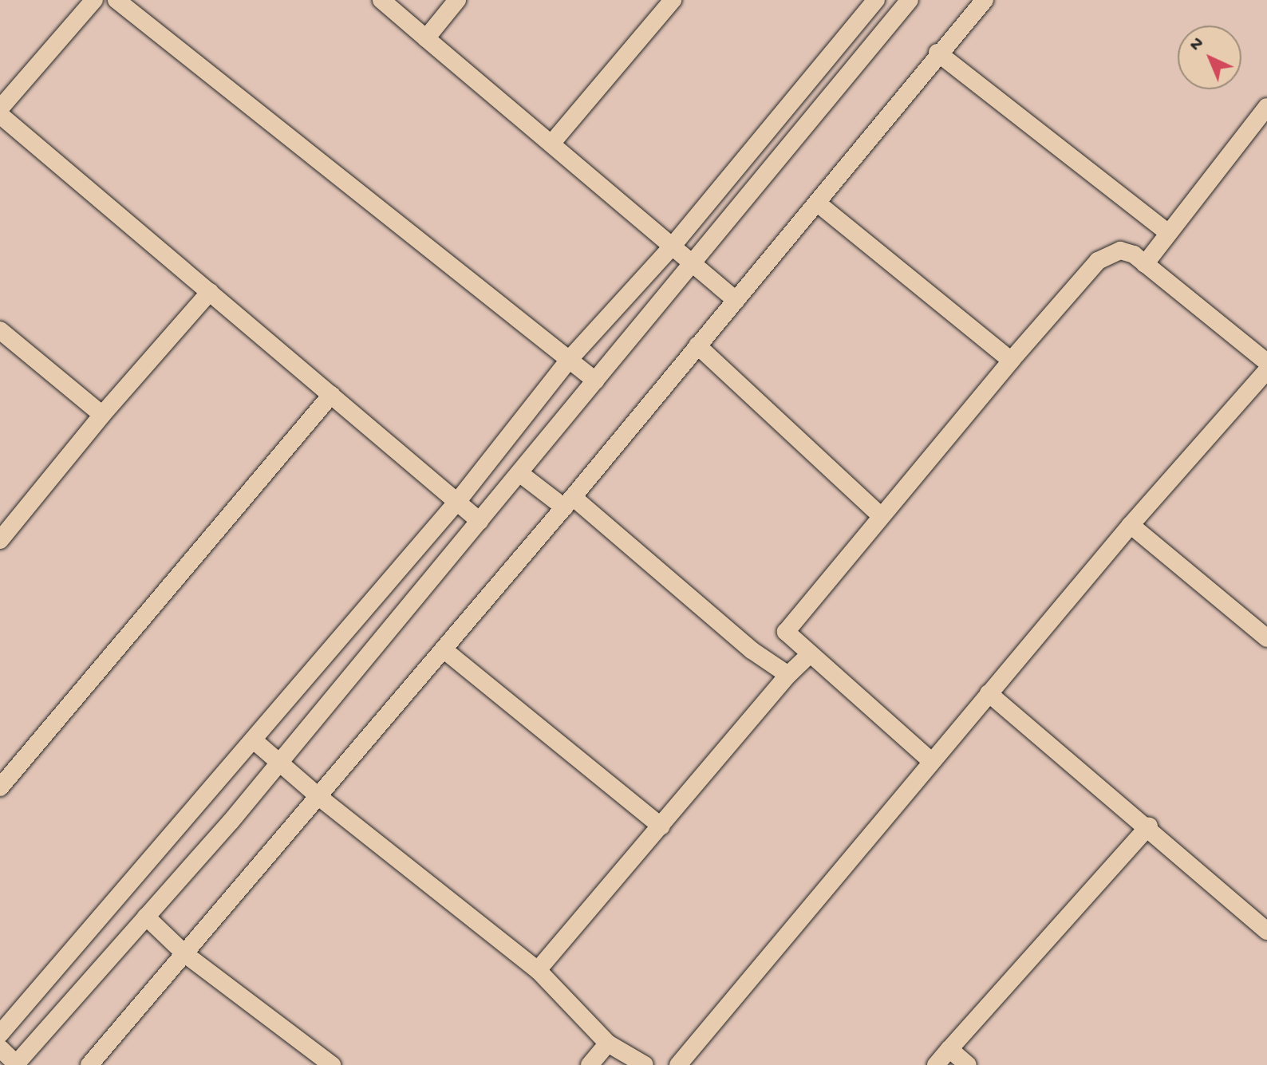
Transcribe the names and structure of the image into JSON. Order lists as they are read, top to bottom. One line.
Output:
{"north":"top left"}
